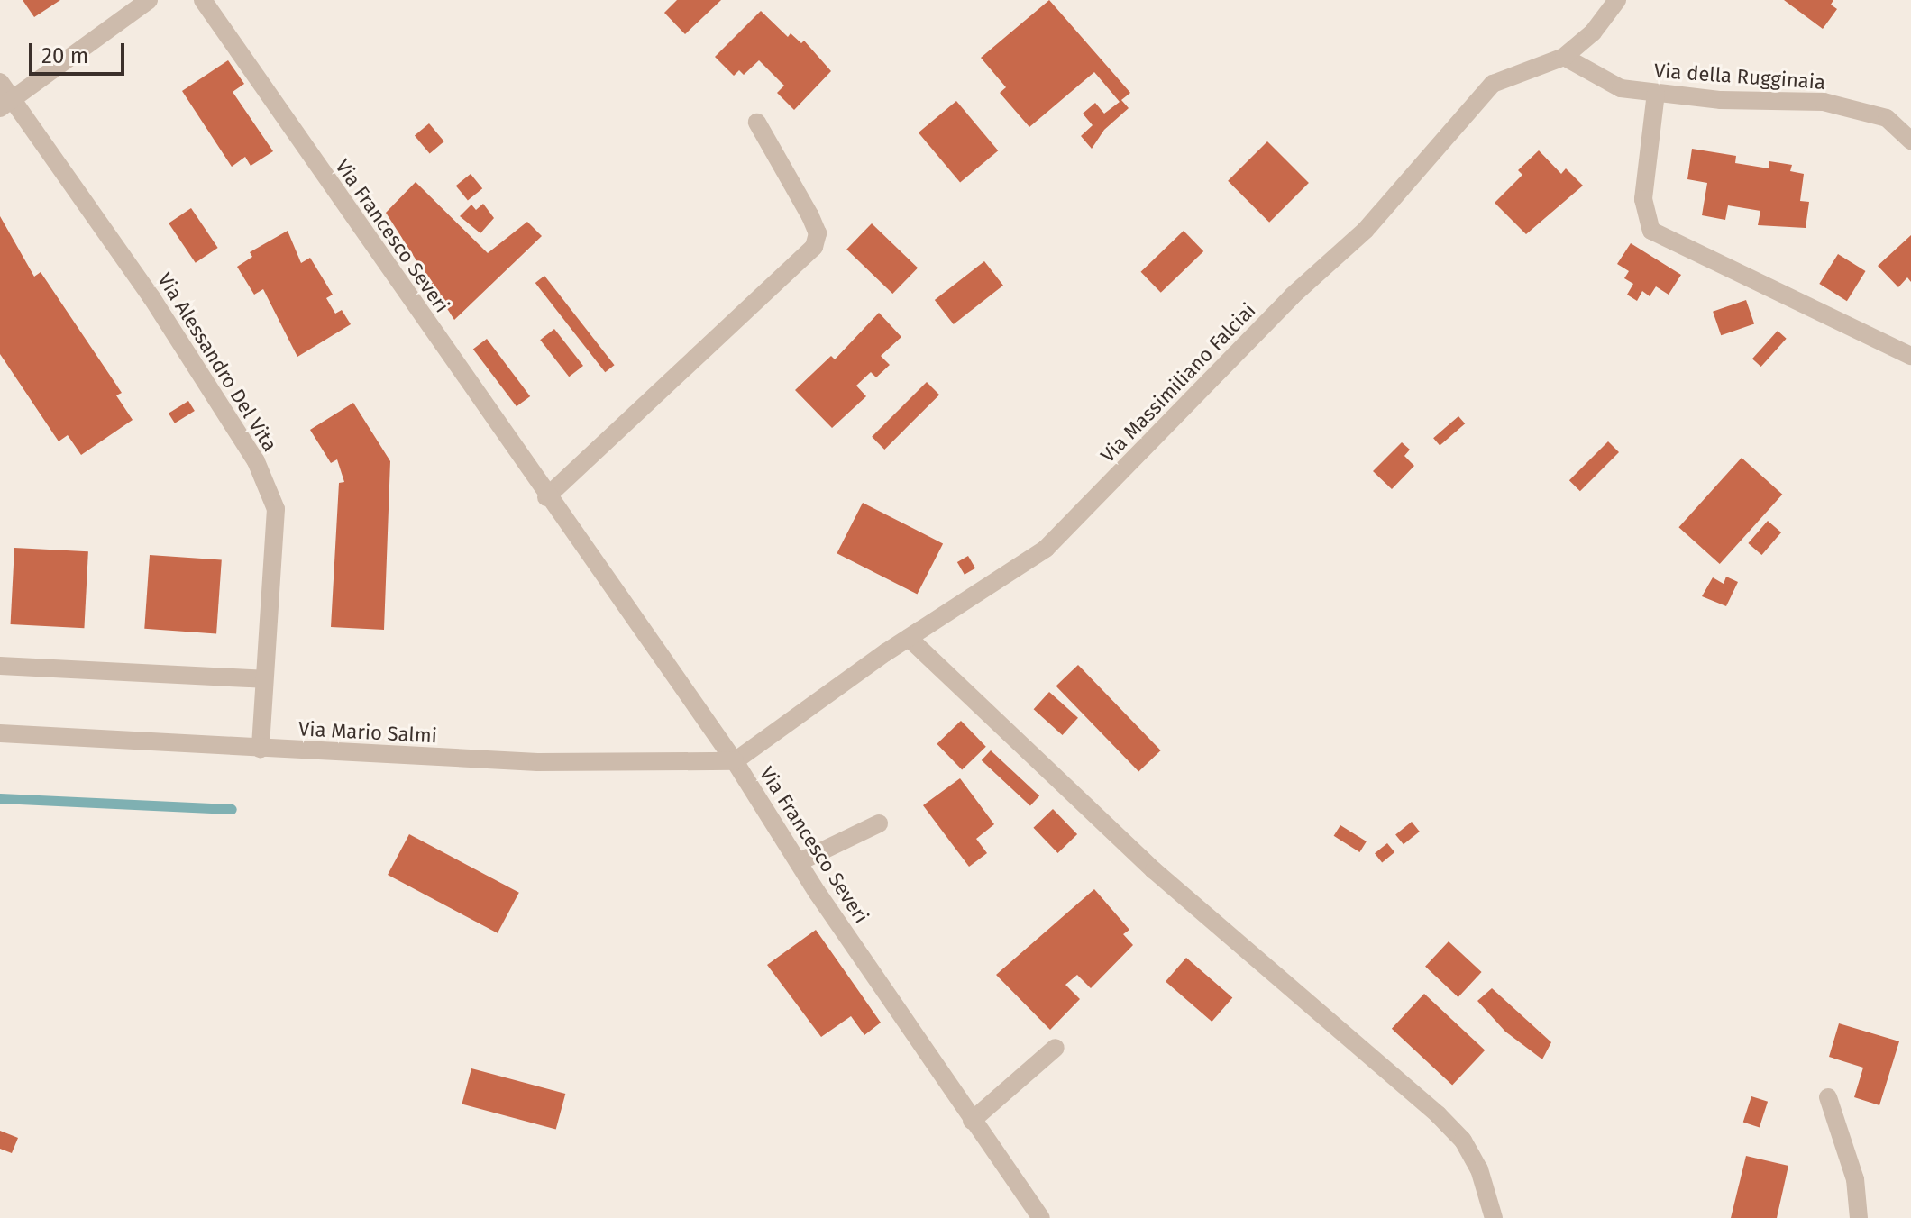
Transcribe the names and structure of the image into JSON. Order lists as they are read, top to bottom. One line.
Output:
{"streets":{"street":["Via della Rugginaia","Via Francesco Severi","Via Alessandro Del Vita","Via Massimiliano Falciai","Via Mario Salmi"]},"crossings":[["Via della Rugginaia","Via Massimiliano Falciai"],["Via Francesco Severi","Via Massimiliano Falciai"],["Via Francesco Severi","Via Mario Salmi"],["Via Alessandro Del Vita","Via Mario Salmi"],["Via Massimiliano Falciai","Via Mario Salmi"]],"scale_bar":"20 m"}
